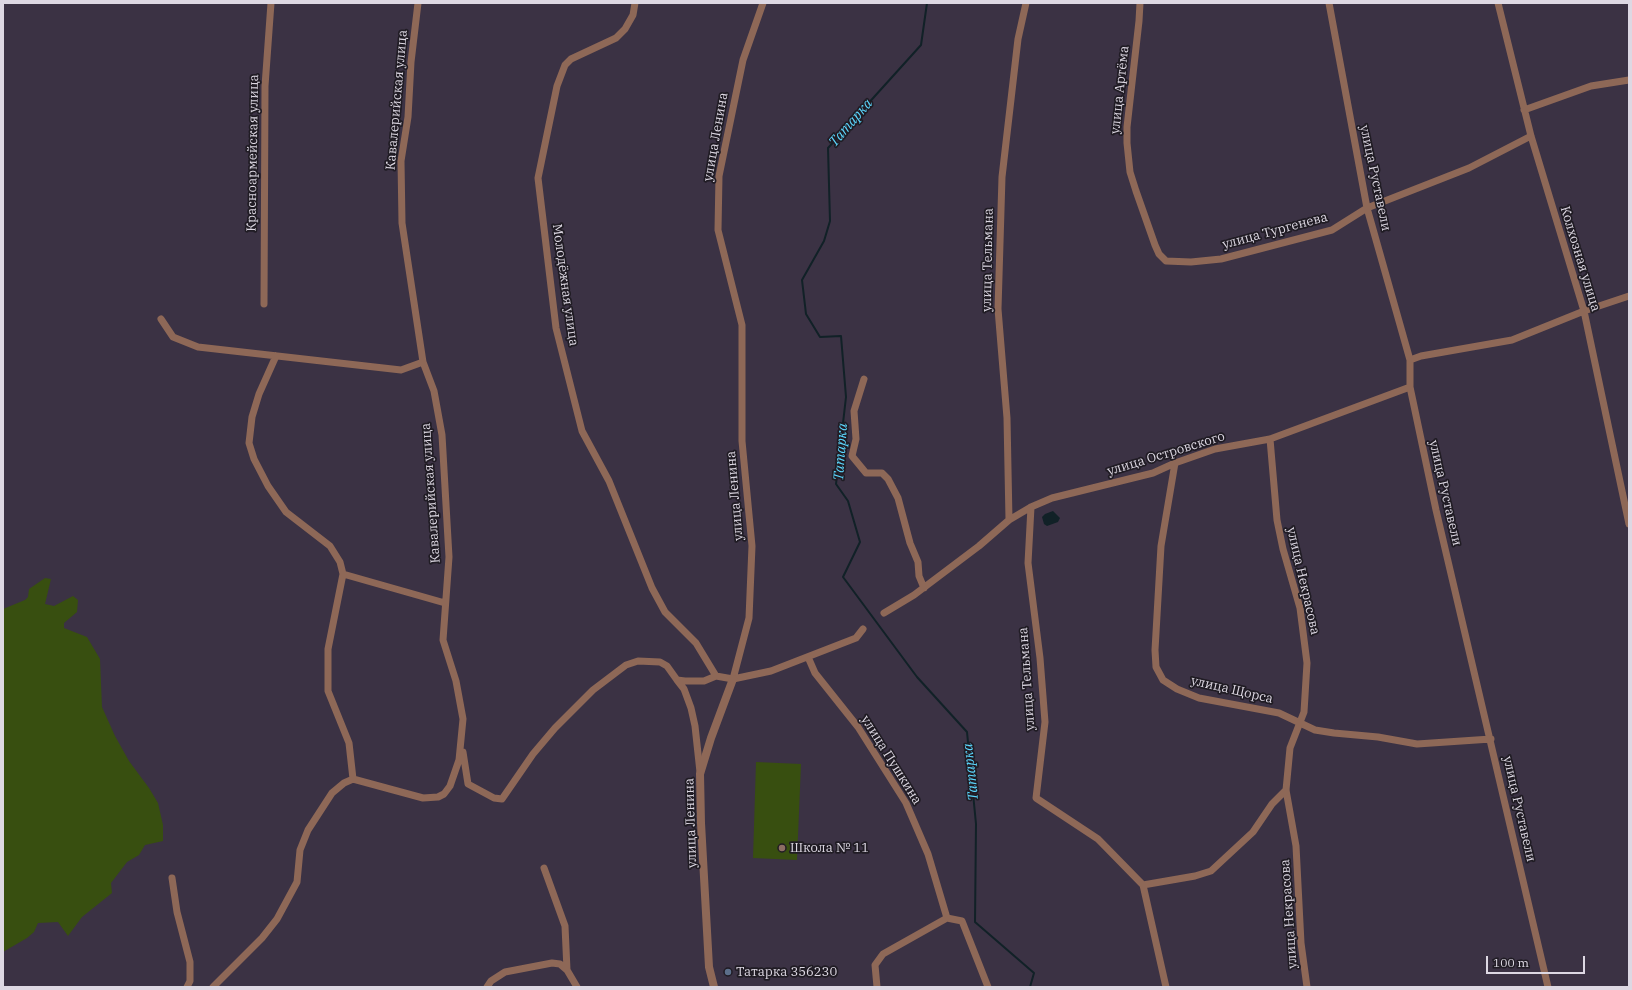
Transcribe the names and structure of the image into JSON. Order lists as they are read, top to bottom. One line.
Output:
{"streets":{"street":["улица Артёма","Кавалерийская улица","улица Ленина","Красноармейская улица","улица Руставели","улица Тургенева","Колхозная улица","улица Тельмана","Молодёжная улица","улица Островского","улица Некрасова","улица Щорса","улица Пушкина"]},"crossings":[["улица Артёма","улица Тургенева"],["улица Руставели","улица Тургенева"],["улица Руставели","улица Островского"],["улица Руставели","улица Щорса"],["улица Тургенева","Колхозная улица"],["улица Тельмана","улица Островского"],["улица Островского","улица Некрасова"],["улица Островского","улица Щорса"],["улица Некрасова","улица Щорса"]],"water":["Татарка"],"places":["Школа № 11","Татарка 356230"],"scale_bar":"100 m"}
